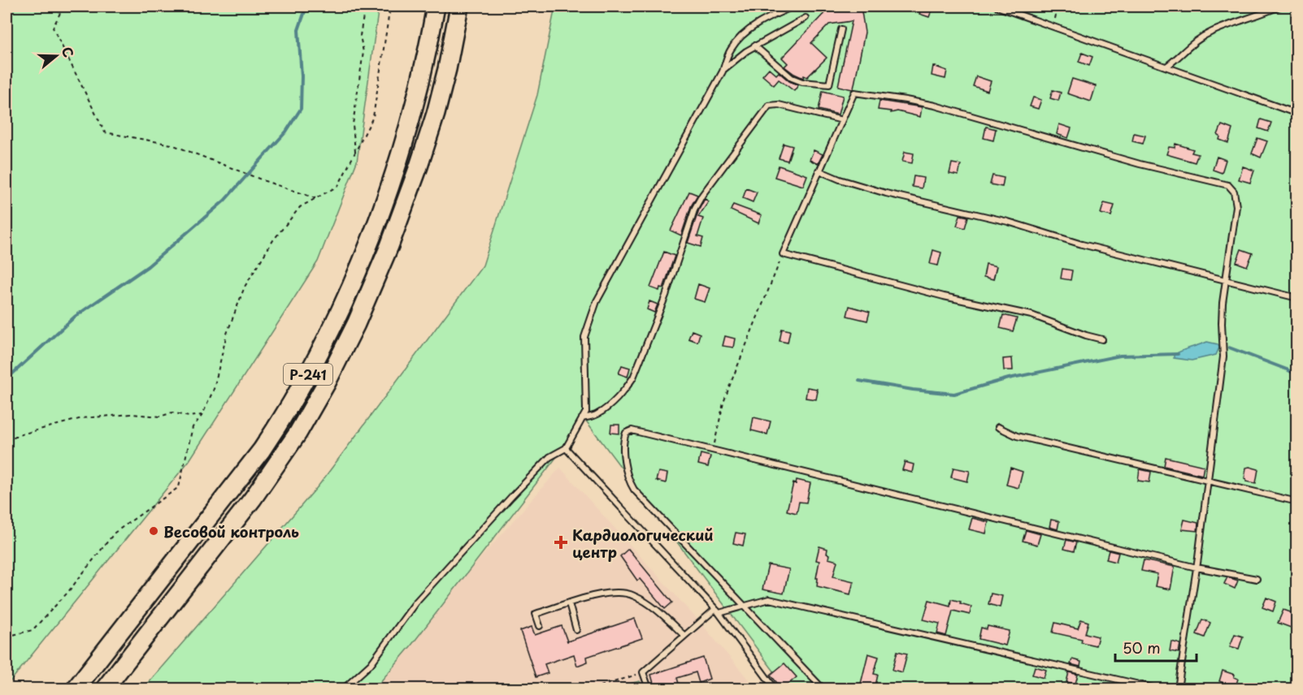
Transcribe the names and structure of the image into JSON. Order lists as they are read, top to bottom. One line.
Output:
{"streets":{"highway":["Р-241"]},"places":{"other":["Весовой контроль"],"health":["Кардиологический центр"]},"scale_bar":"50 m","north":"right"}
